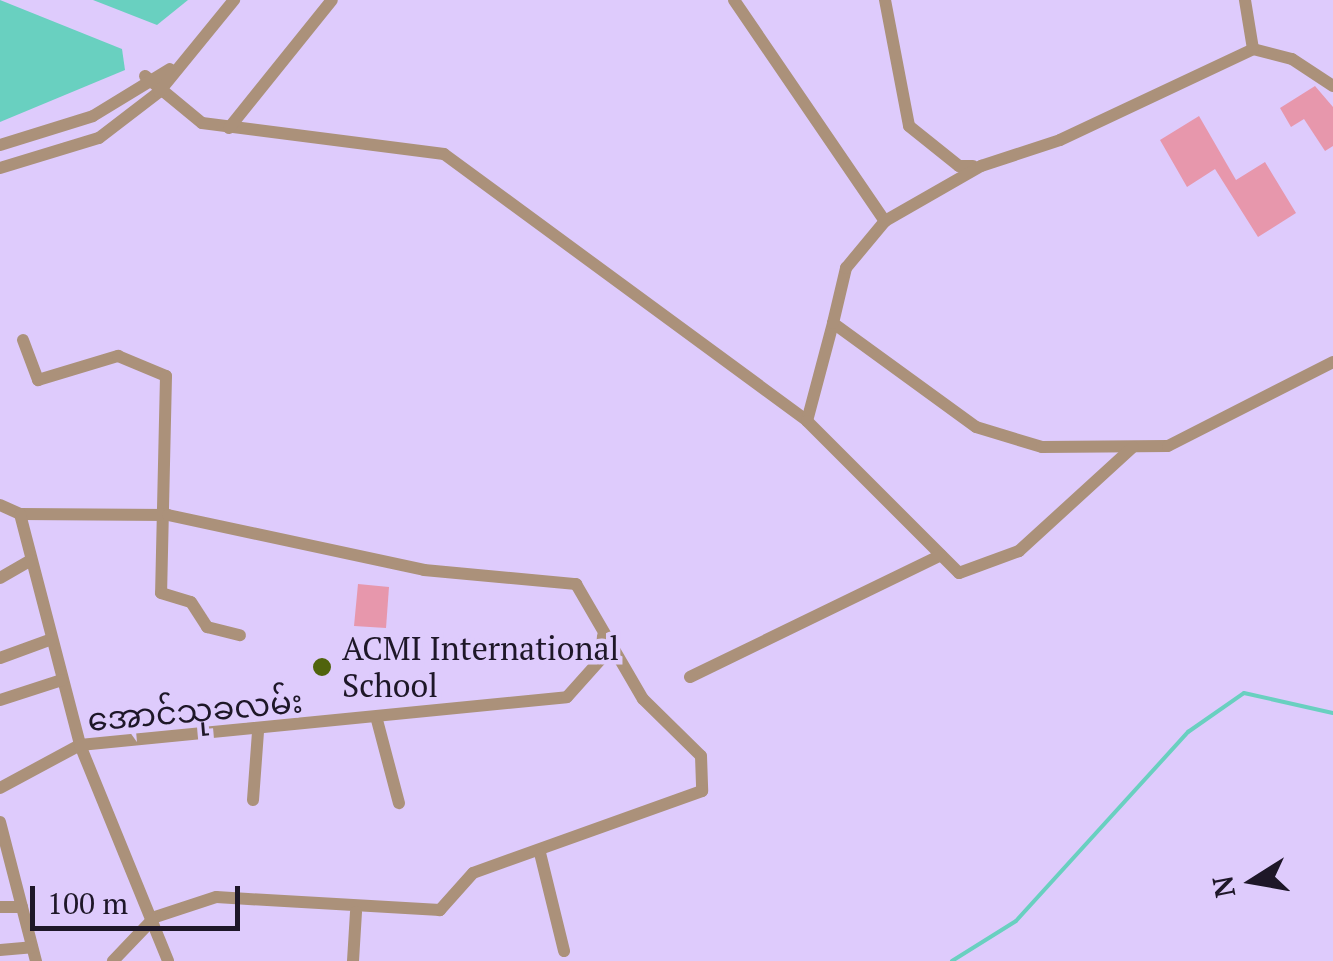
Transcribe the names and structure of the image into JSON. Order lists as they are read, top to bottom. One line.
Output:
{"streets":{"street":["အောင်သုခလမ်း"]},"places":["ACMI International School"],"scale_bar":"100 m","north":"left"}
